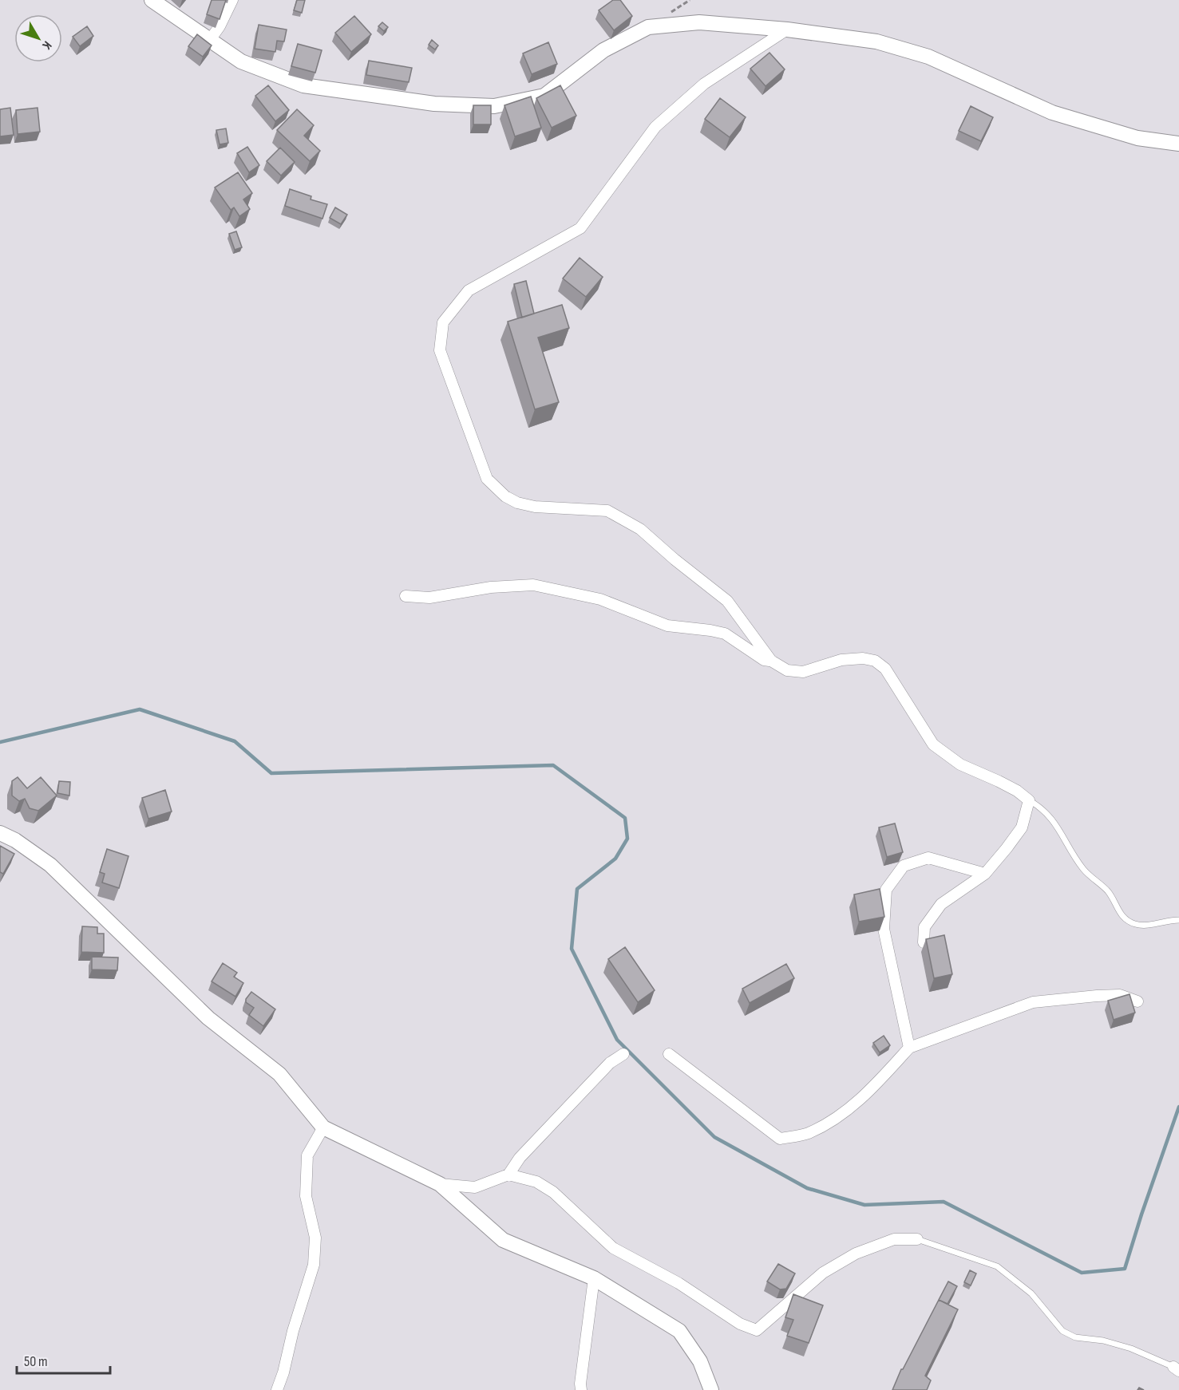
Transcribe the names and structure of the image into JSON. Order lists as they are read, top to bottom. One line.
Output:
{"scale_bar":"50 m","north":"bottom right"}
